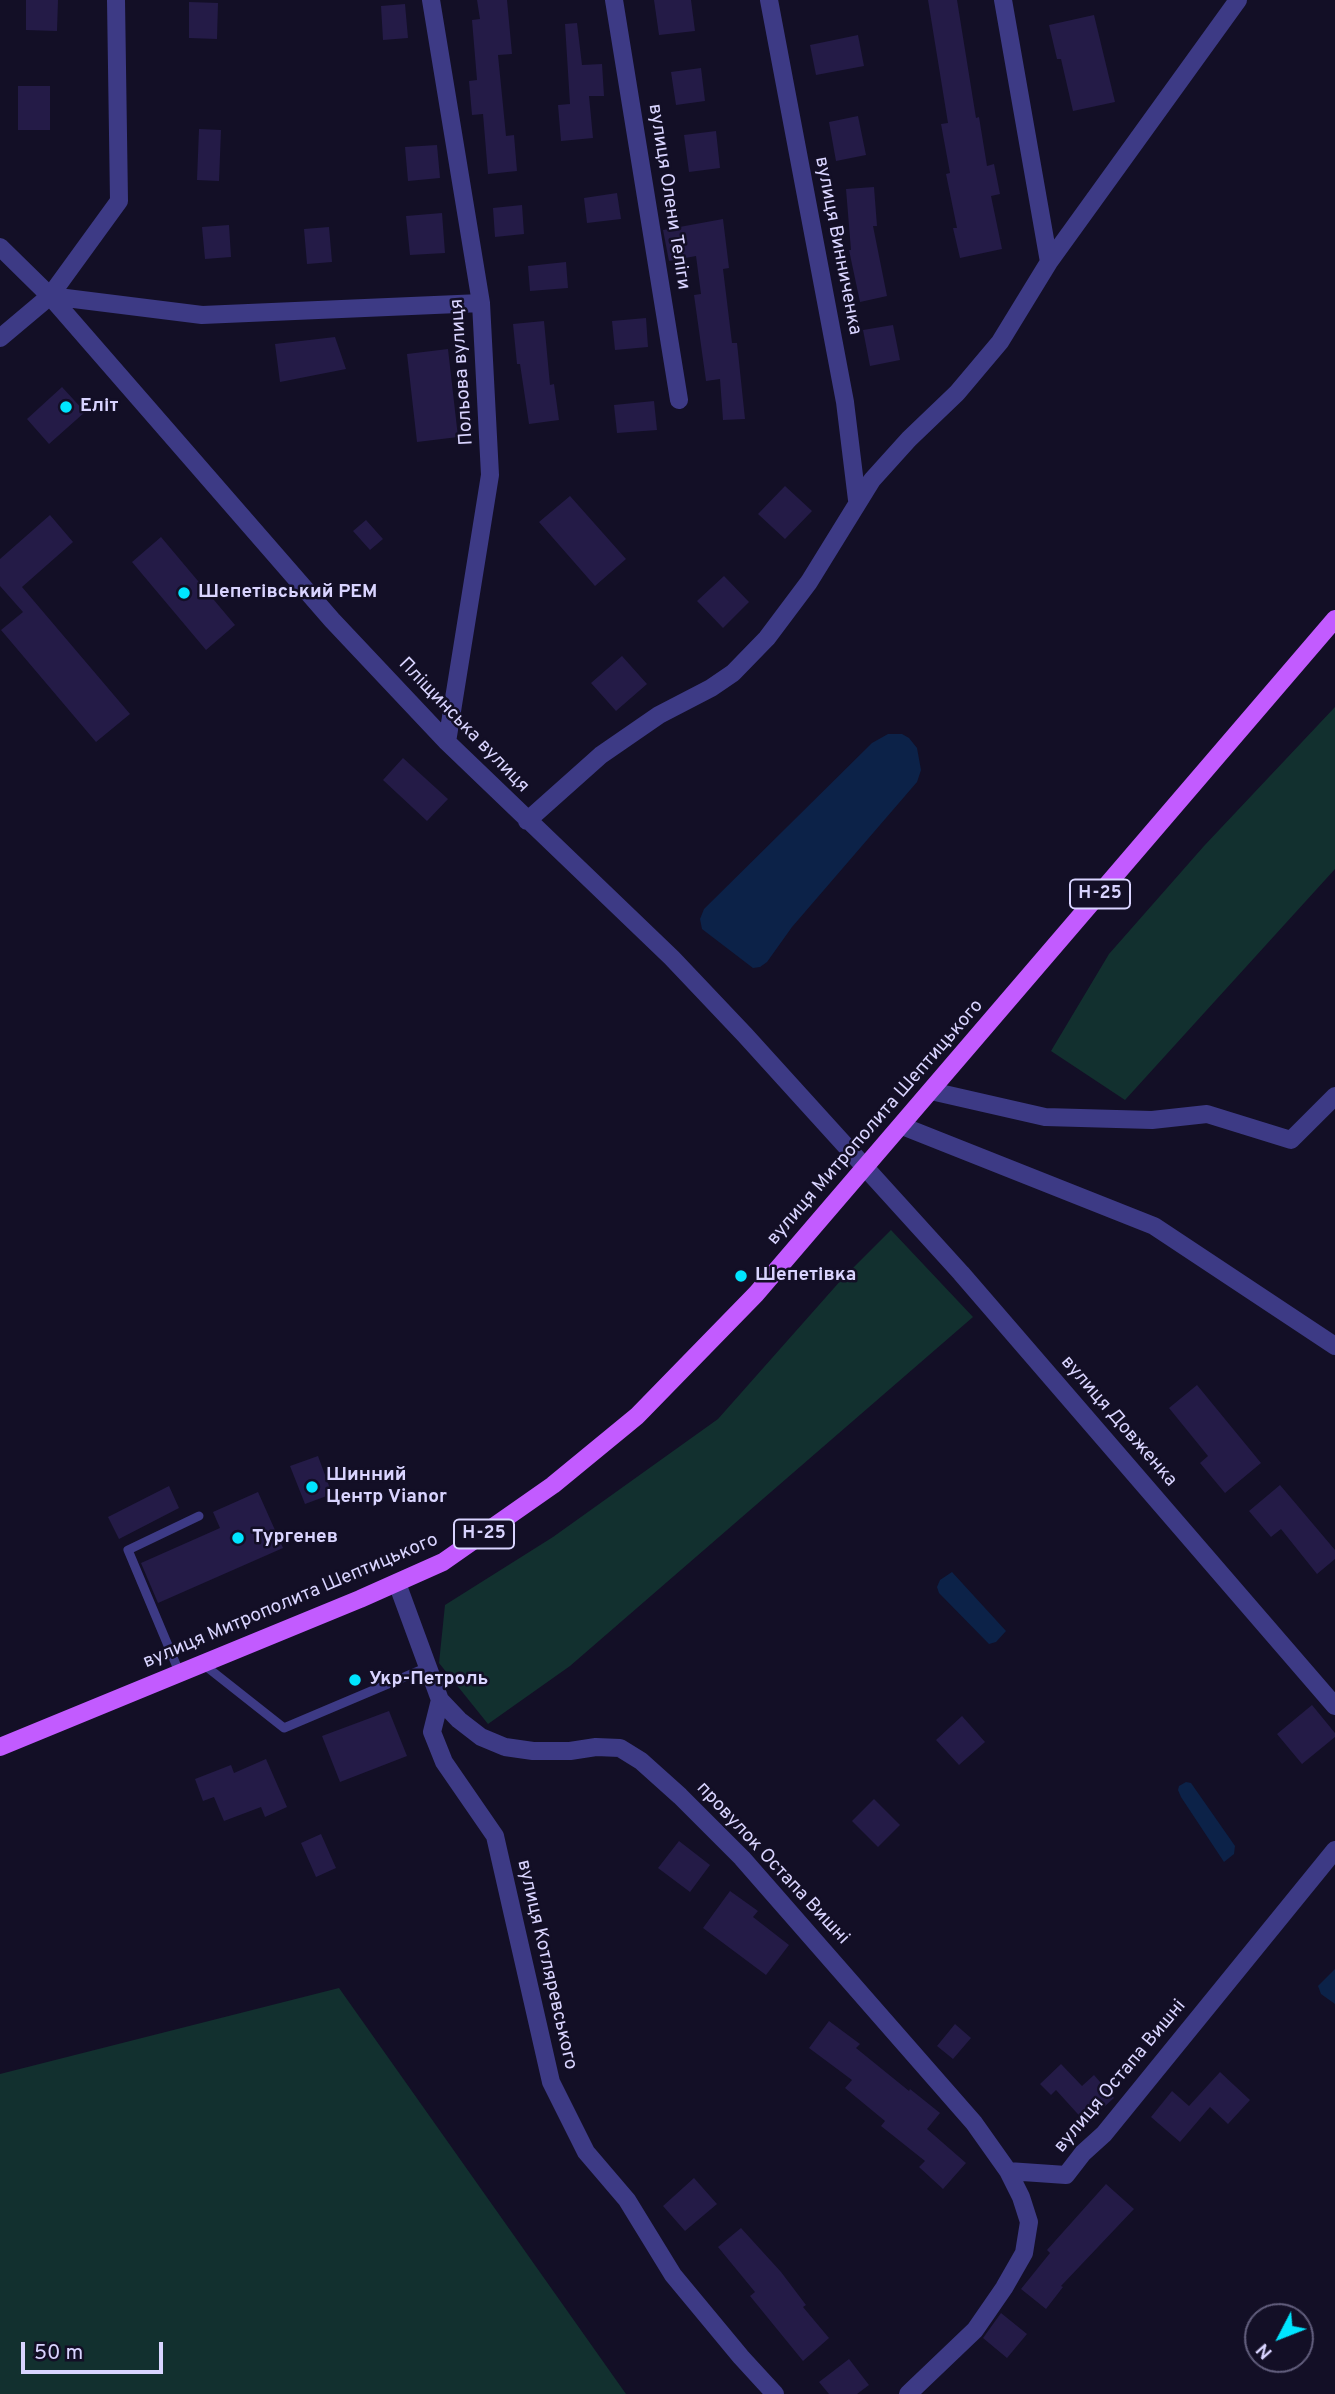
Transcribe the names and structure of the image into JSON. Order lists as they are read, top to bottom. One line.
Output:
{"streets":{"main road":["Н-25","вулиця Митрополита Шептицького"],"street":["вулиця Олени Теліги","вулиця Винниченка","Польова вулиця","Пліщинська вулиця","вулиця Довженка","провулок Остапа Вишні","вулиця Котляревського","вулиця Остапа Вишні"]},"crossings":[["Польова вулиця","Пліщинська вулиця"],["Пліщинська вулиця","вулиця Митрополита Шептицького"],["Пліщинська вулиця","вулиця Довженка"],["вулиця Митрополита Шептицького","вулиця Довженка"],["провулок Остапа Вишні","вулиця Котляревського"],["провулок Остапа Вишні","вулиця Остапа Вишні"]],"places":["Еліт","Шепетівський РЕМ","Шепетівка","Шинний Центр Vianor","Тургенев","Укр-Петроль"],"scale_bar":"50 m","north":"bottom left"}
